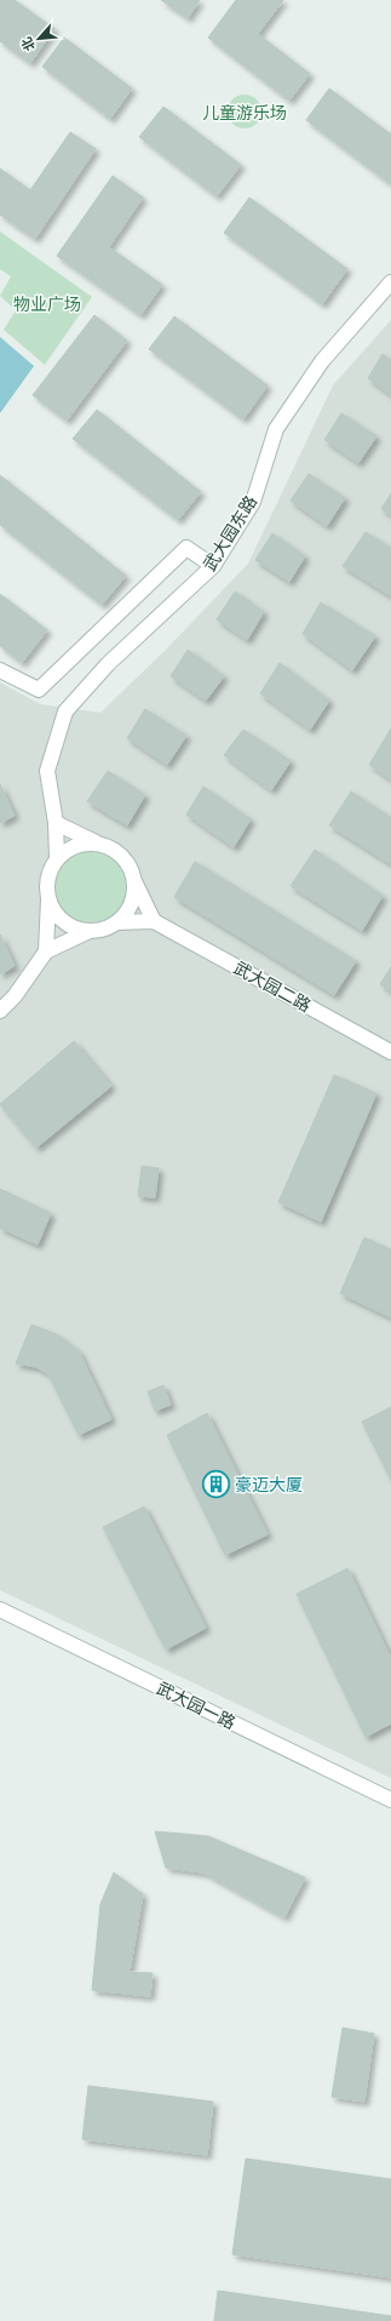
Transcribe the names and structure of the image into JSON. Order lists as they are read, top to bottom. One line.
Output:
{"streets":{"street":["武大园东路","武大园二路","武大园一路"]},"parks":["儿童游乐场","物业广场"],"places":{"building":["豪迈大厦"]},"north":"bottom left"}
